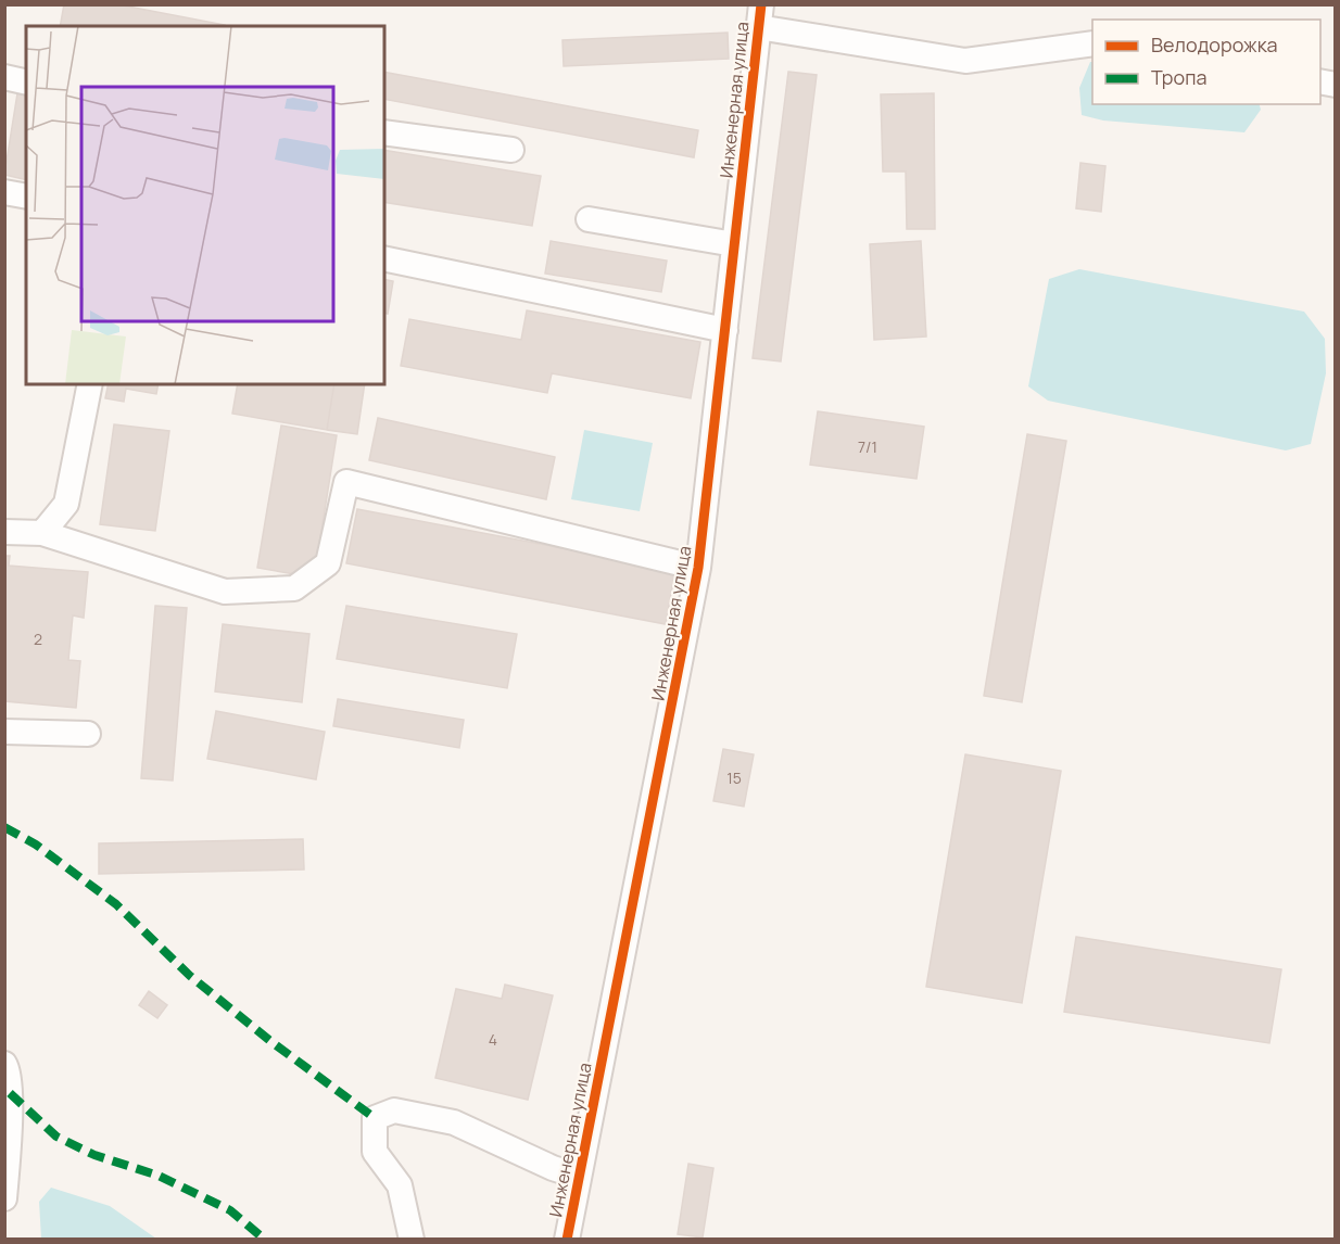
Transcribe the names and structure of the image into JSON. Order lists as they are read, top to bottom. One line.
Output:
{"streets":{"street":["Инженерная улица"]},"house_numbers":["7/1","2","15","4"],"legend":["Велодорожка","Тропа"]}
